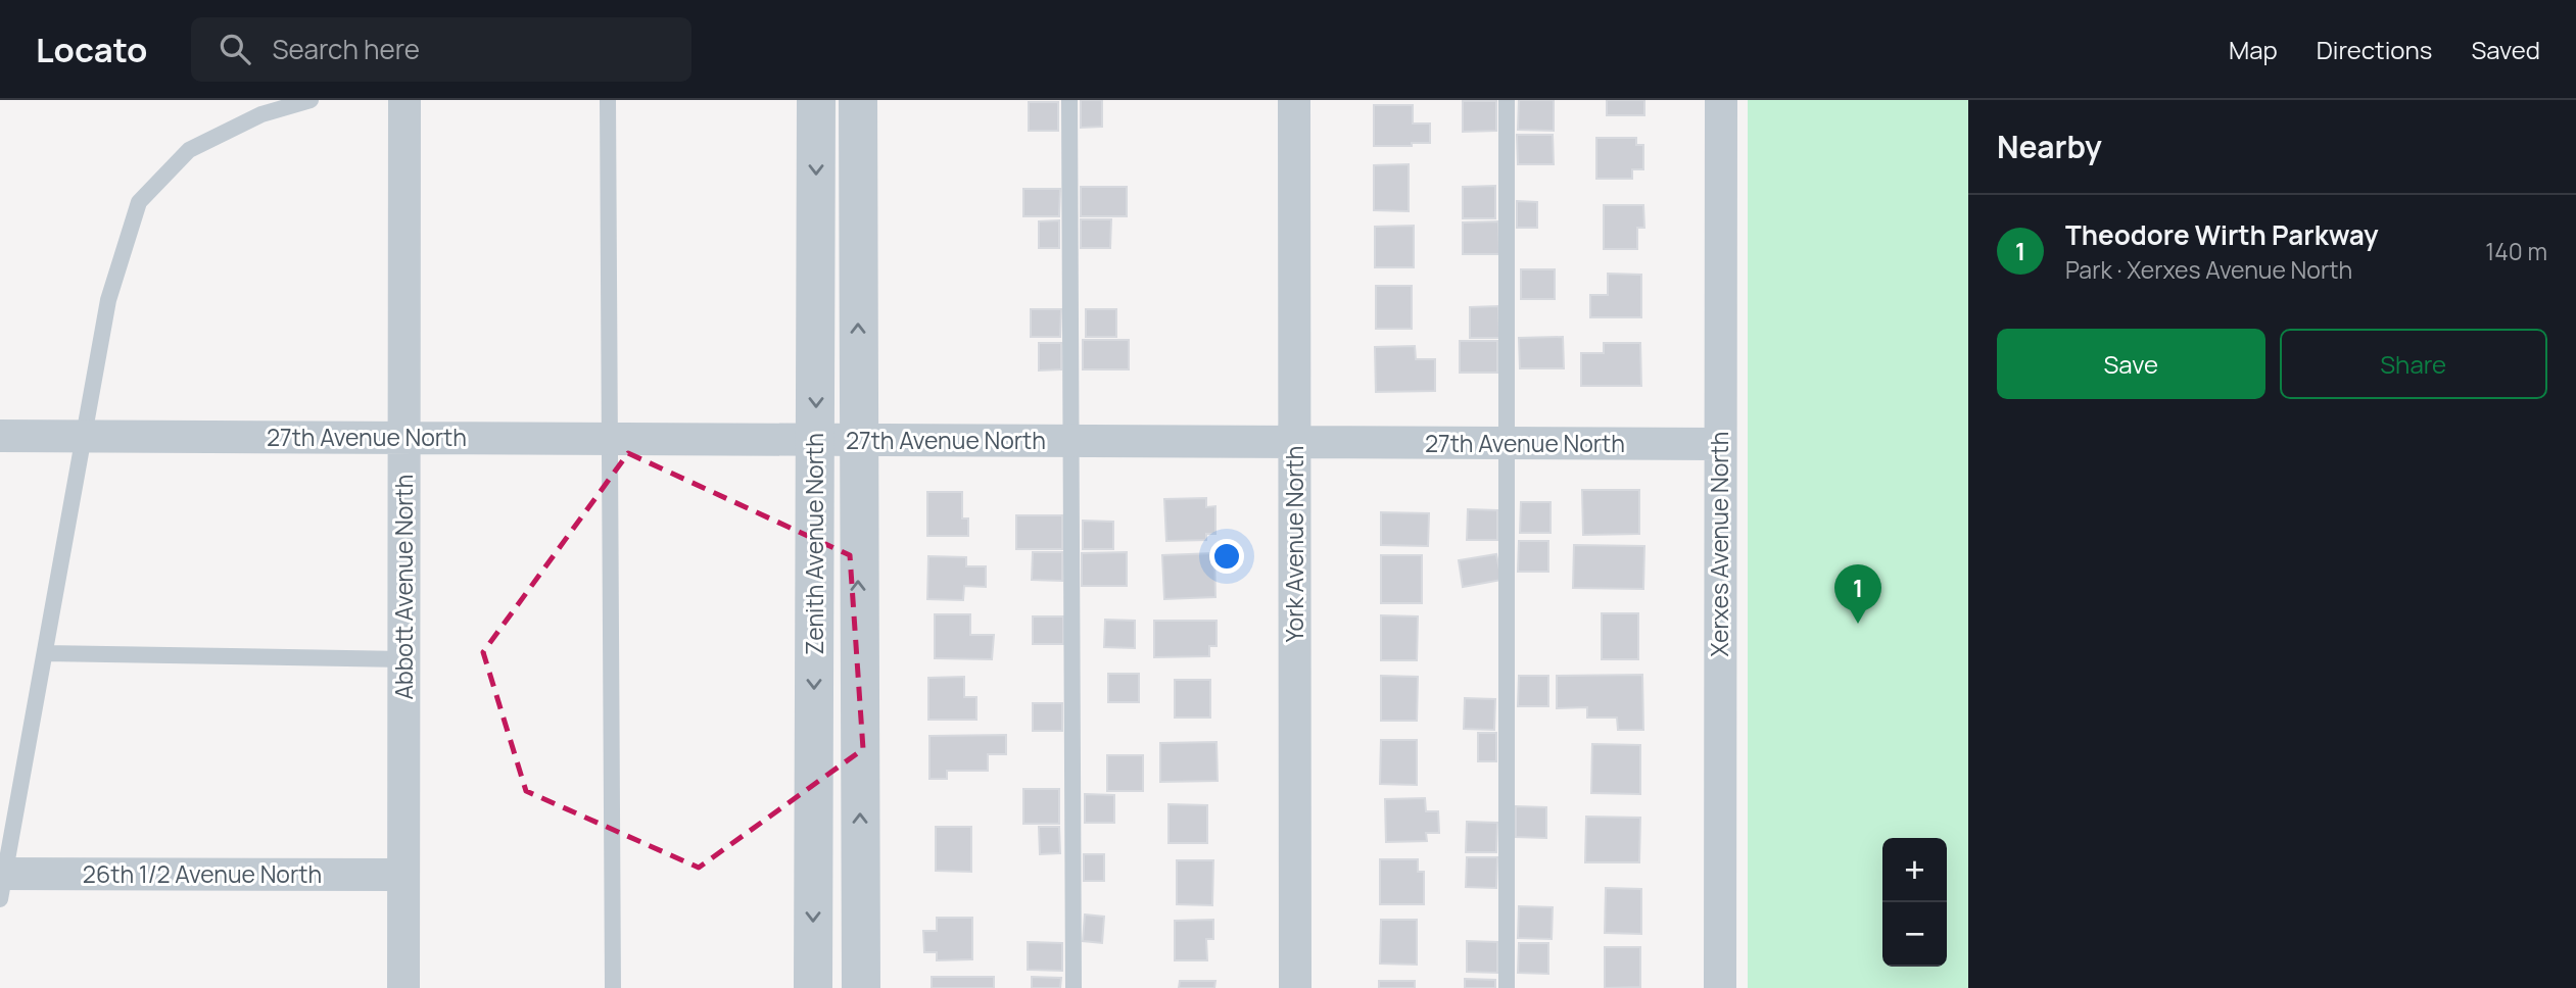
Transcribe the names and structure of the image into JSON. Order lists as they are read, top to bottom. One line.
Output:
{"streets":{"street":["27th Avenue North","Zenith Avenue North","York Avenue North","Xerxes Avenue North","Abbott Avenue North","26th 1/2 Avenue North"]},"crossings":[["27th Avenue North","Zenith Avenue North"],["27th Avenue North","York Avenue North"],["27th Avenue North","Xerxes Avenue North"],["27th Avenue North","Abbott Avenue North"],["Abbott Avenue North","26th 1/2 Avenue North"]],"page":{"header":"Locato","search":"Search here","nav":["Map","Directions","Saved"],"heading":"Nearby","list":[{"mark":"1","name":"Theodore Wirth Parkway","note":"Park · Xerxes Avenue North","value":"140 m"}],"buttons":["Save","Share"],"pins":"1","map_buttons":["+","−"]}}
